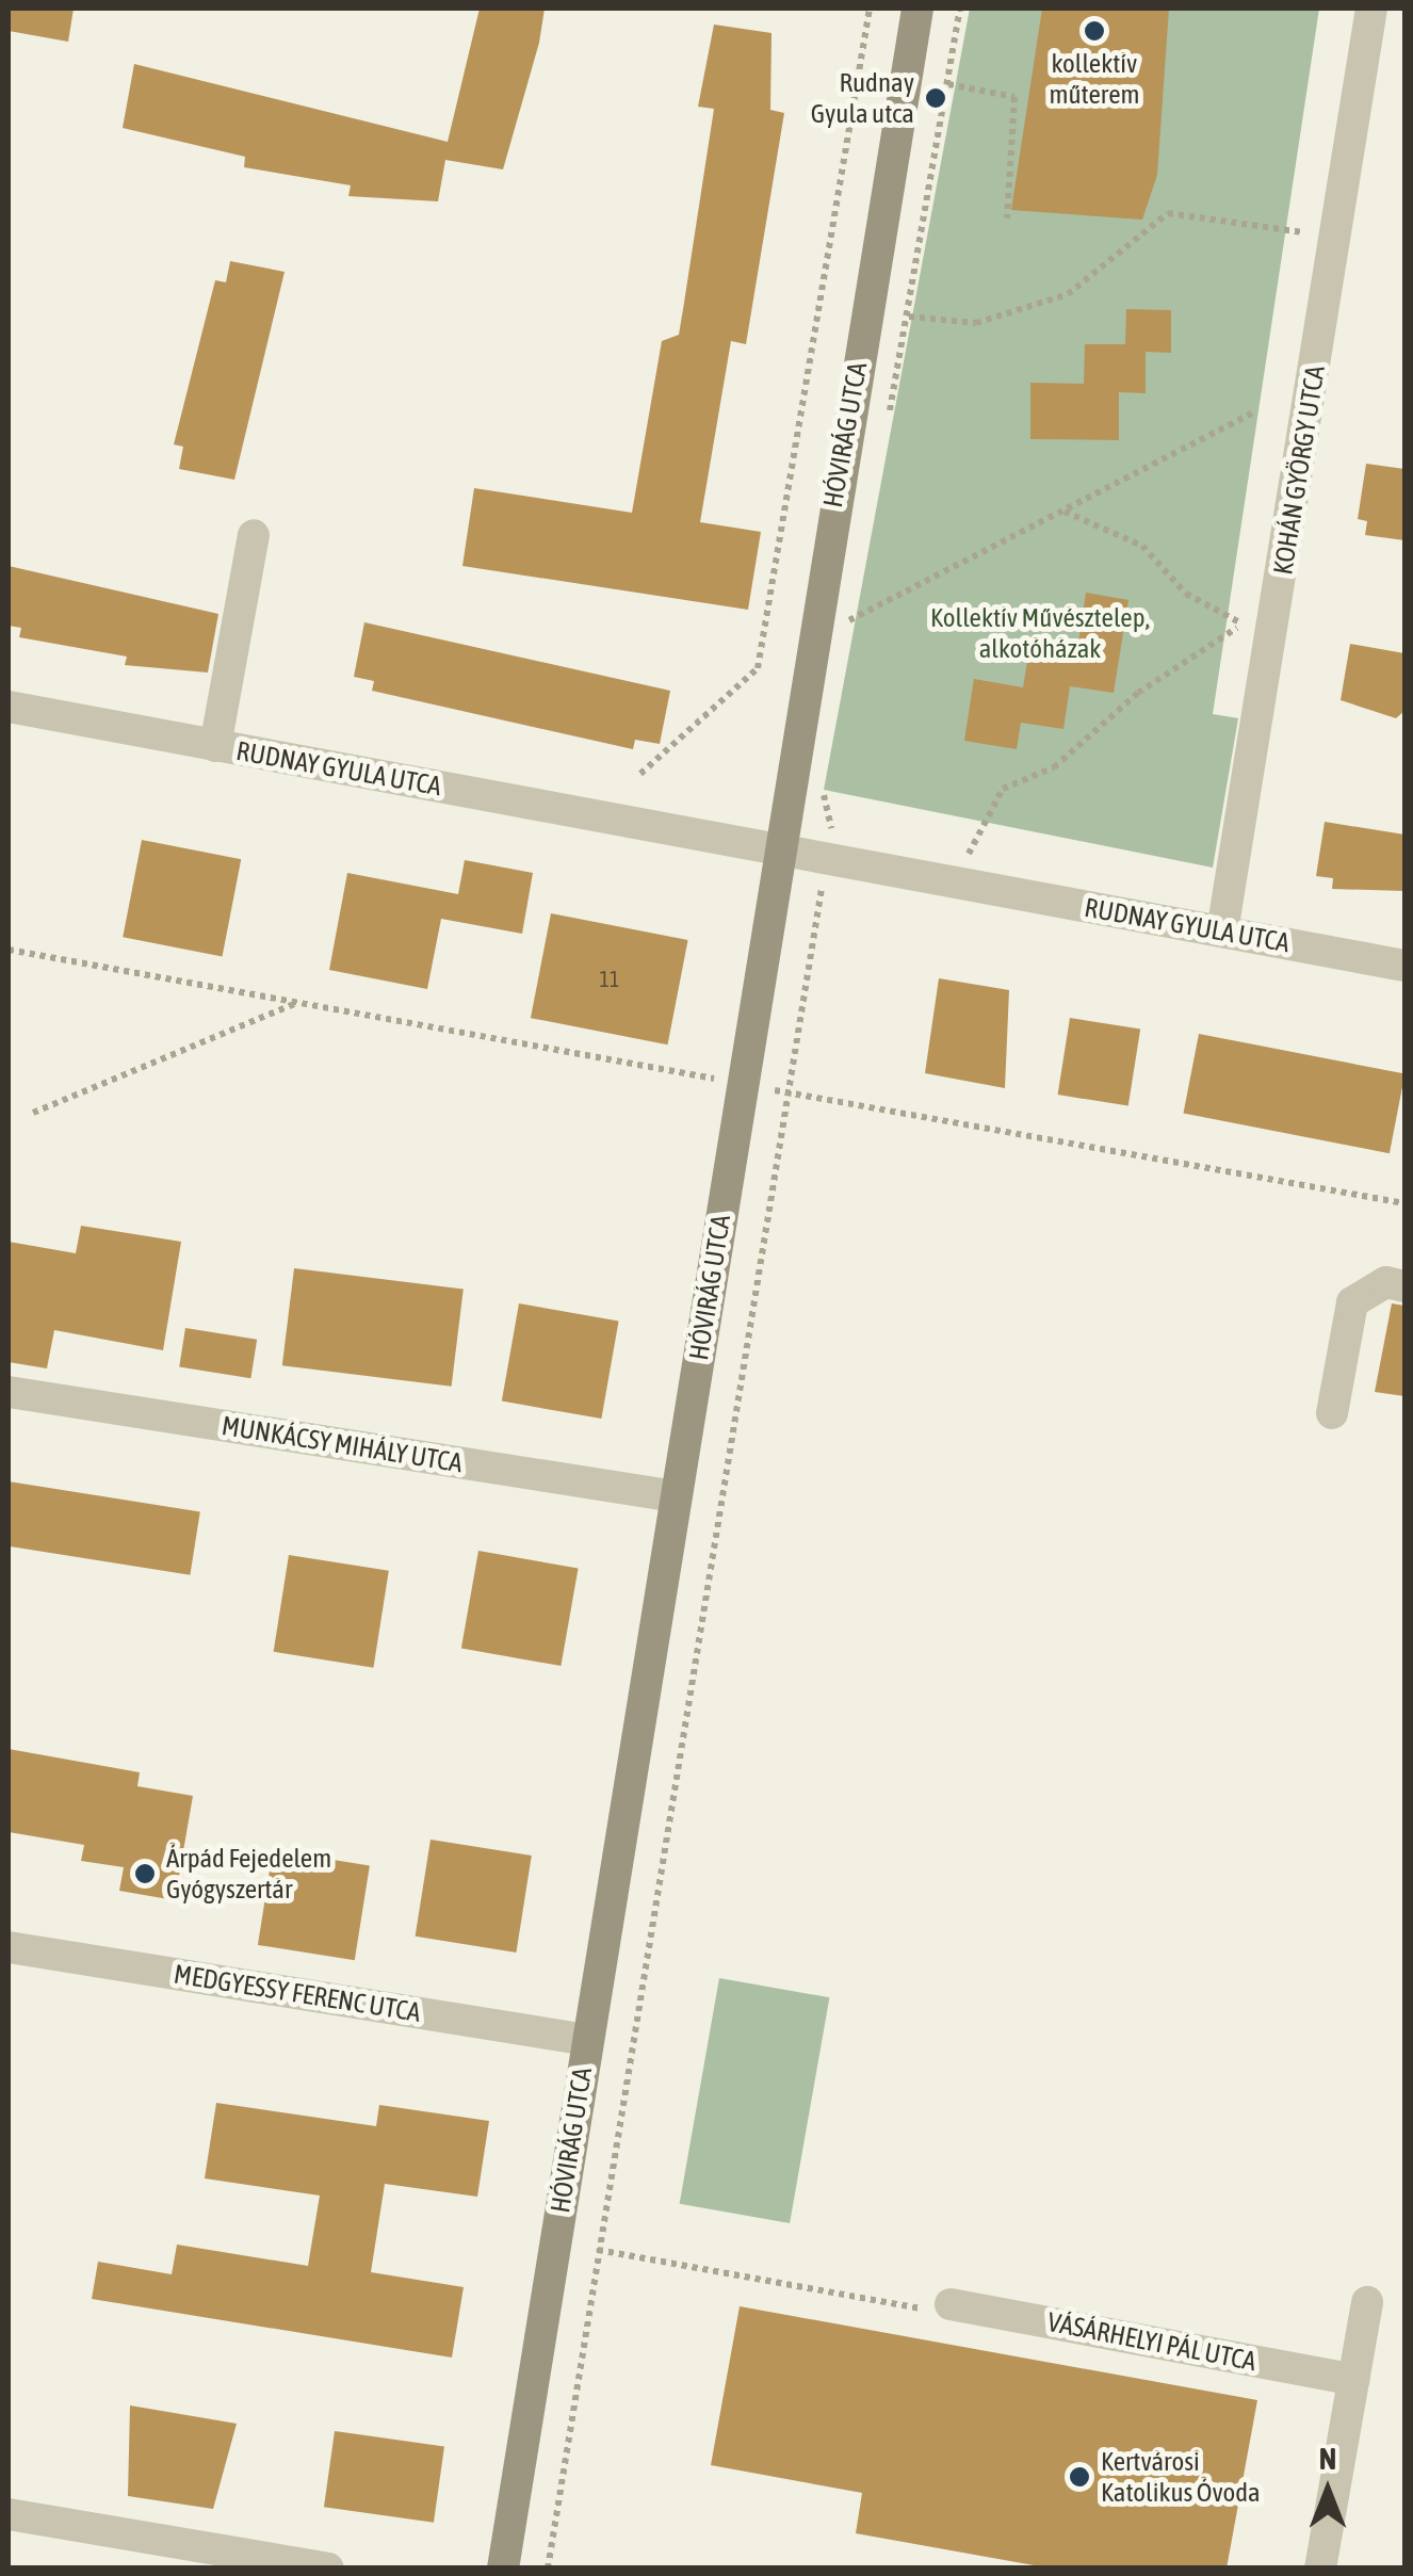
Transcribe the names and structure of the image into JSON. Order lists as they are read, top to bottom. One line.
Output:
{"streets":{"street":["HÓVIRÁG UTCA","KOHÁN GYÖRGY UTCA","RUDNAY GYULA UTCA","MUNKÁCSY MIHÁLY UTCA","MEDGYESSY FERENC UTCA","VÁSÁRHELYI PÁL UTCA"]},"crossings":[["HÓVIRÁG UTCA","RUDNAY GYULA UTCA"],["HÓVIRÁG UTCA","MUNKÁCSY MIHÁLY UTCA"],["HÓVIRÁG UTCA","MEDGYESSY FERENC UTCA"],["KOHÁN GYÖRGY UTCA","RUDNAY GYULA UTCA"]],"parks":["Kollektív Művésztelep, alkotóházak"],"places":["kollektív műterem","Rudnay Gyula utca","Árpád Fejedelem Gyógyszertár","Kertvárosi Katolikus Óvoda"],"house_numbers":["11"],"north":"top"}
